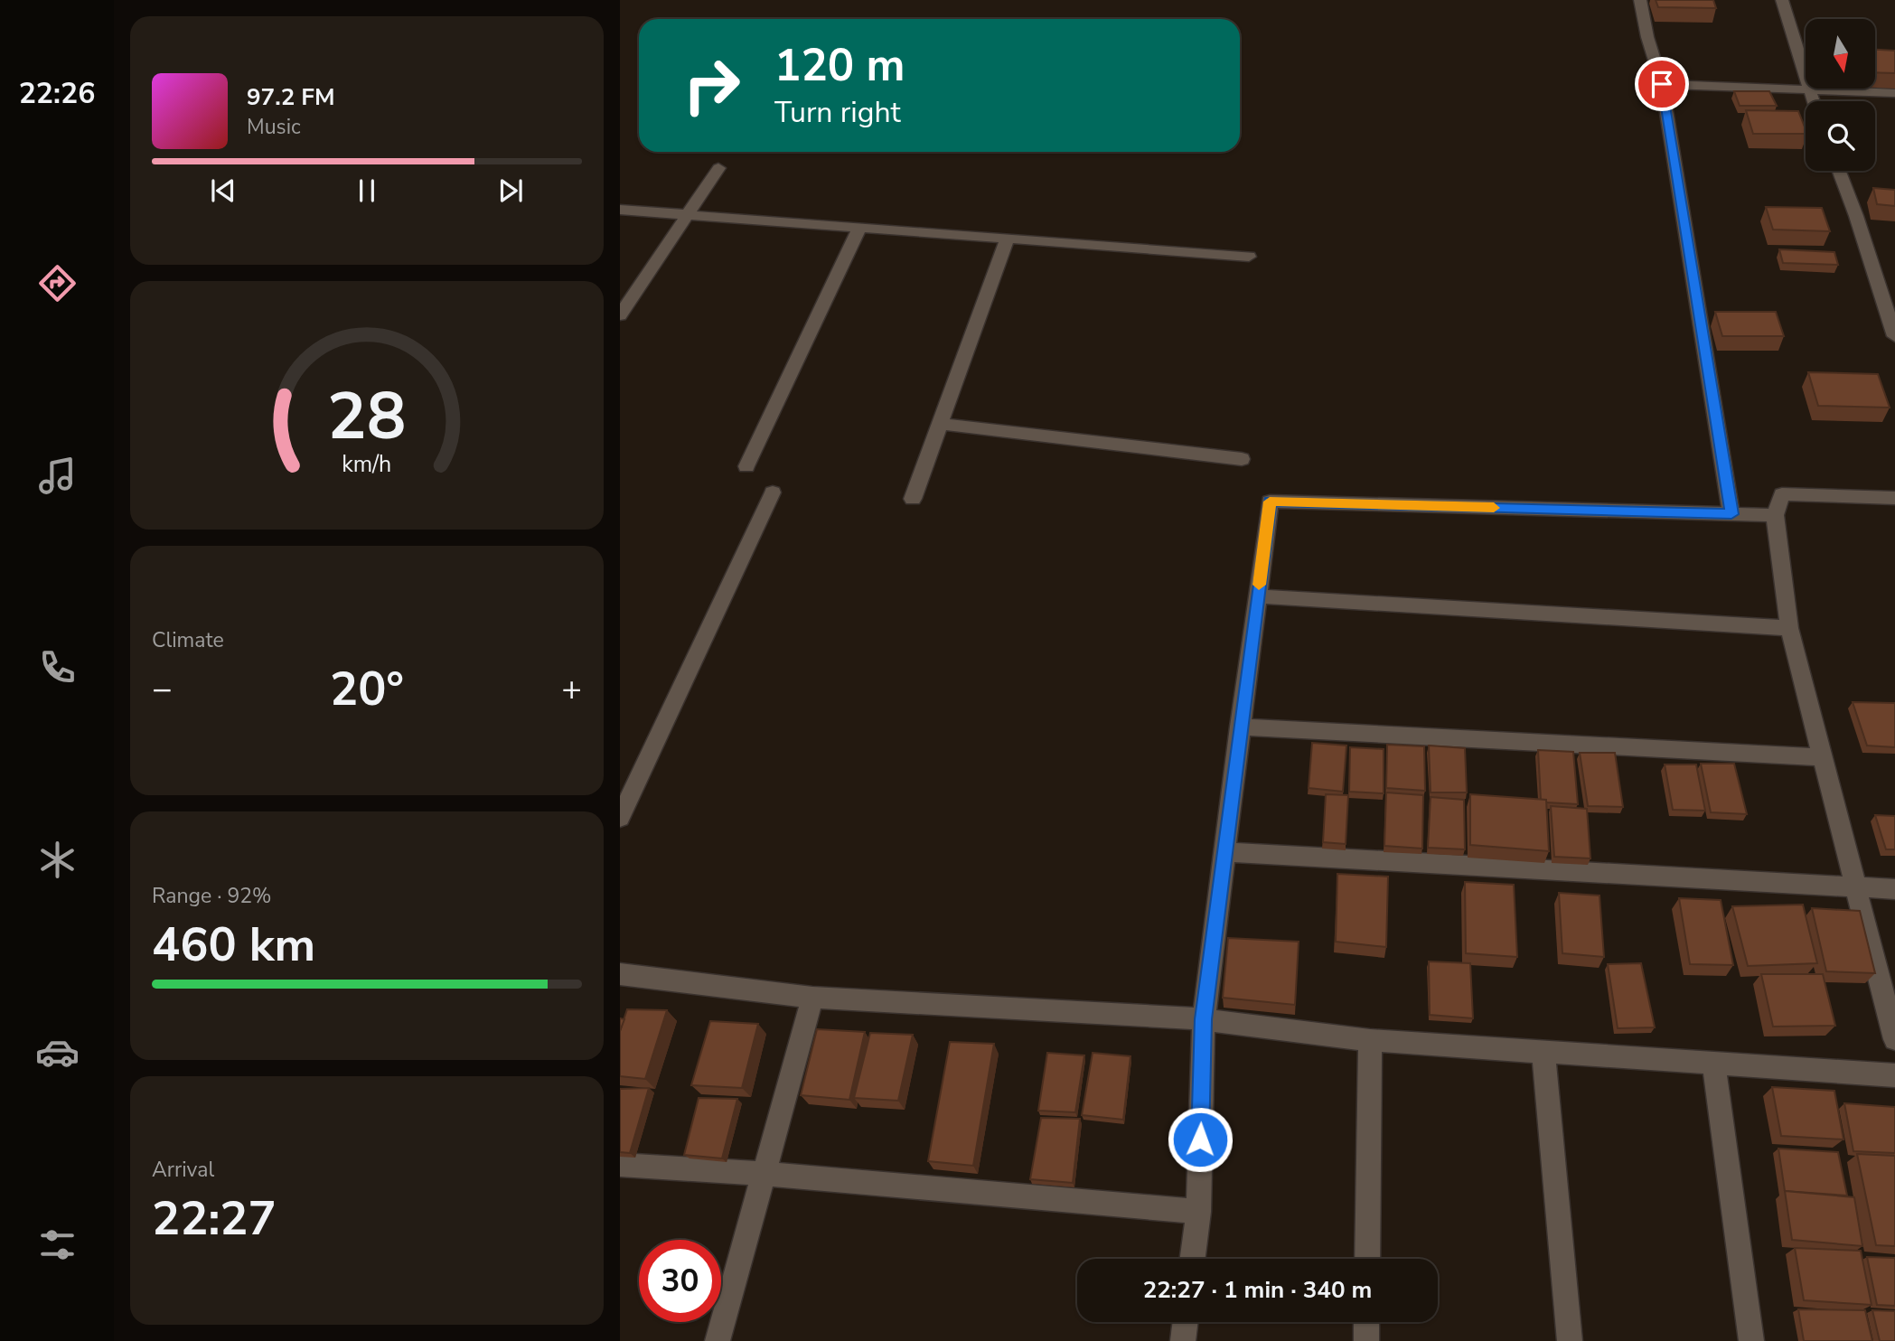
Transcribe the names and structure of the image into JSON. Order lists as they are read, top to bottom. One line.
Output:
{"north":"bottom","page":{"tabs":"22:26","turn":["120 m","Turn right"],"song":["97.2 FM","Music"],"tile":["Climate",["Range · 92%","460 km"],["Arrival","22:27"]],"heat":["−","20°","+"],"limit":"30","trip":"22:27 · 1 min · 340 m","gauge":["28","km/h"]}}
